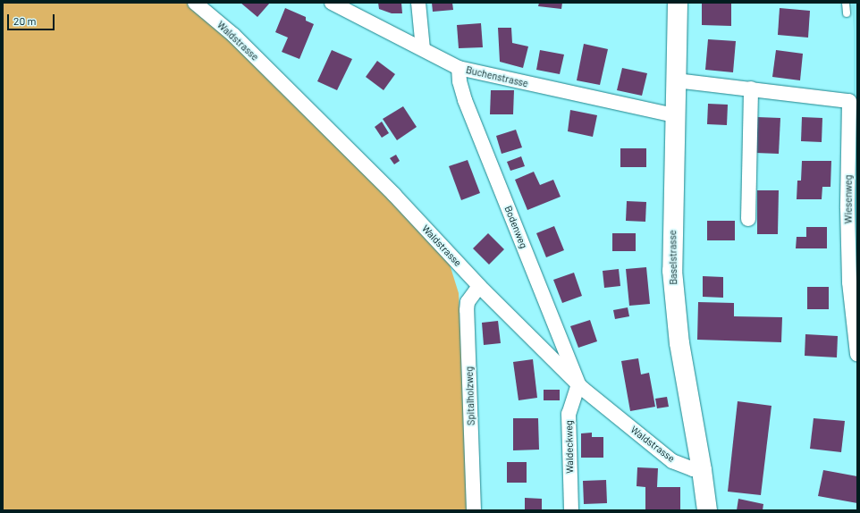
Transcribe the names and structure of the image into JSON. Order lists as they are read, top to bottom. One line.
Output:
{"streets":{"main road":["Baselstrasse"],"street":["Waldstrasse","Buchenstrasse","Wiesenweg","Bodenweg","Spitalholzweg","Waldeckweg"]},"crossings":[["Waldstrasse","Bodenweg"],["Waldstrasse","Baselstrasse"],["Waldstrasse","Spitalholzweg"],["Waldstrasse","Waldeckweg"],["Buchenstrasse","Bodenweg"],["Buchenstrasse","Baselstrasse"],["Wiesenweg","Baselstrasse"],["Bodenweg","Waldeckweg"]],"scale_bar":"20 m"}
